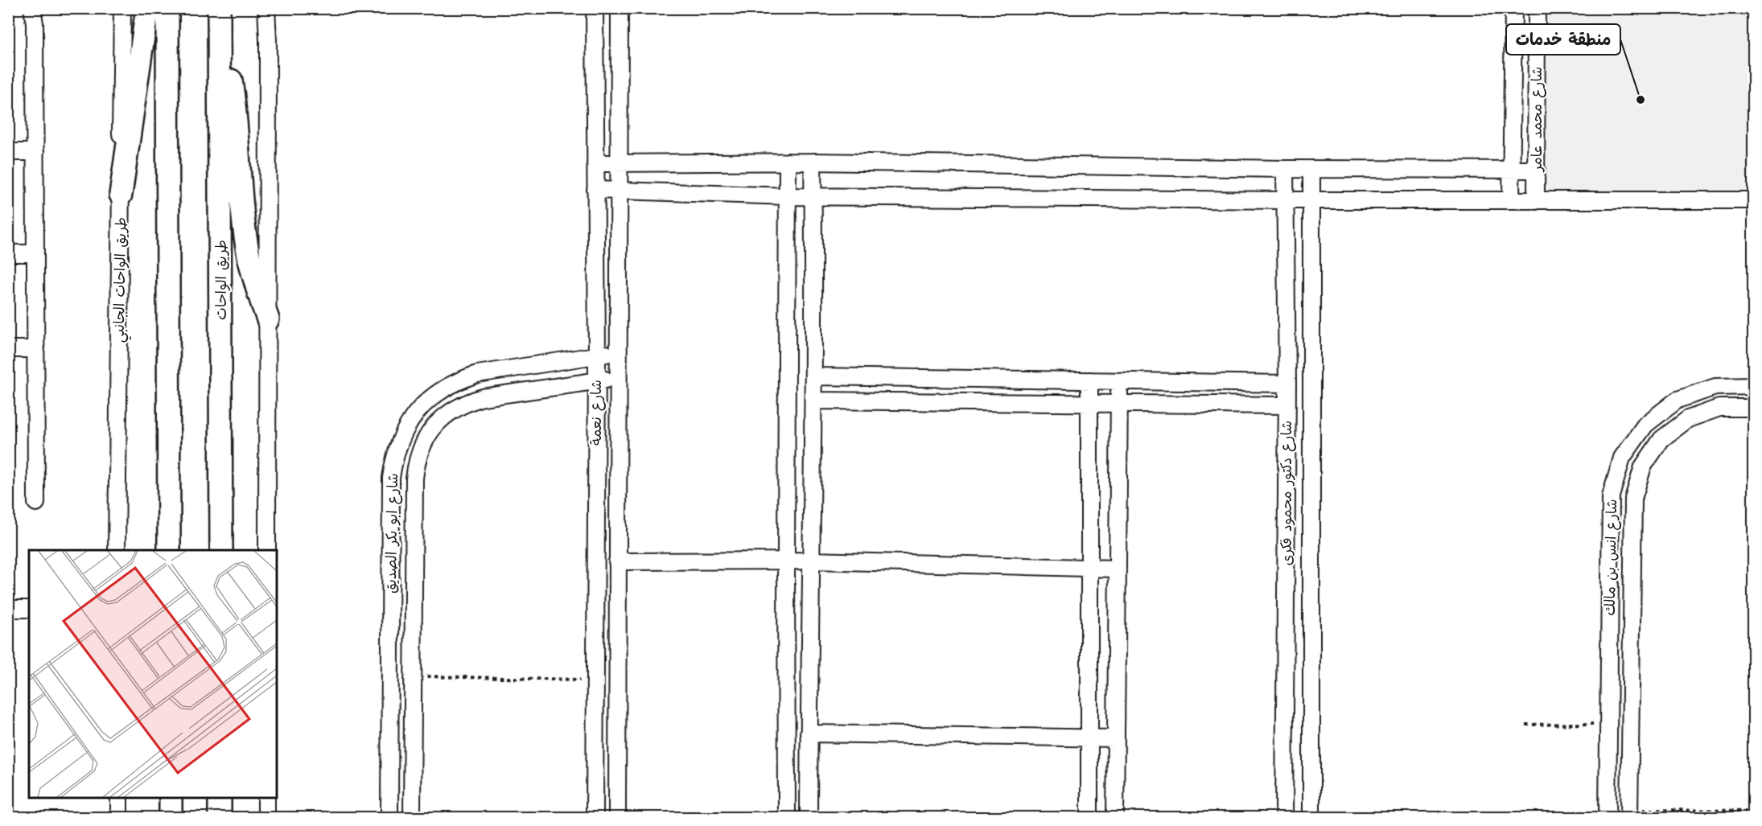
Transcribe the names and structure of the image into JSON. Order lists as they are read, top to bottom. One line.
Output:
{"streets":{"highway":["طريق الواحات"],"street":["شارع محمد عامر","طريق الواحات الجانبي","شارع نعمة","شارع دكتور محمود فكرى","شارع ابو بكر الصديق","شارع انس بن مالك"]},"crossings":[["شارع نعمة","شارع ابو بكر الصديق"]],"places":["منطقة خدمات"]}
